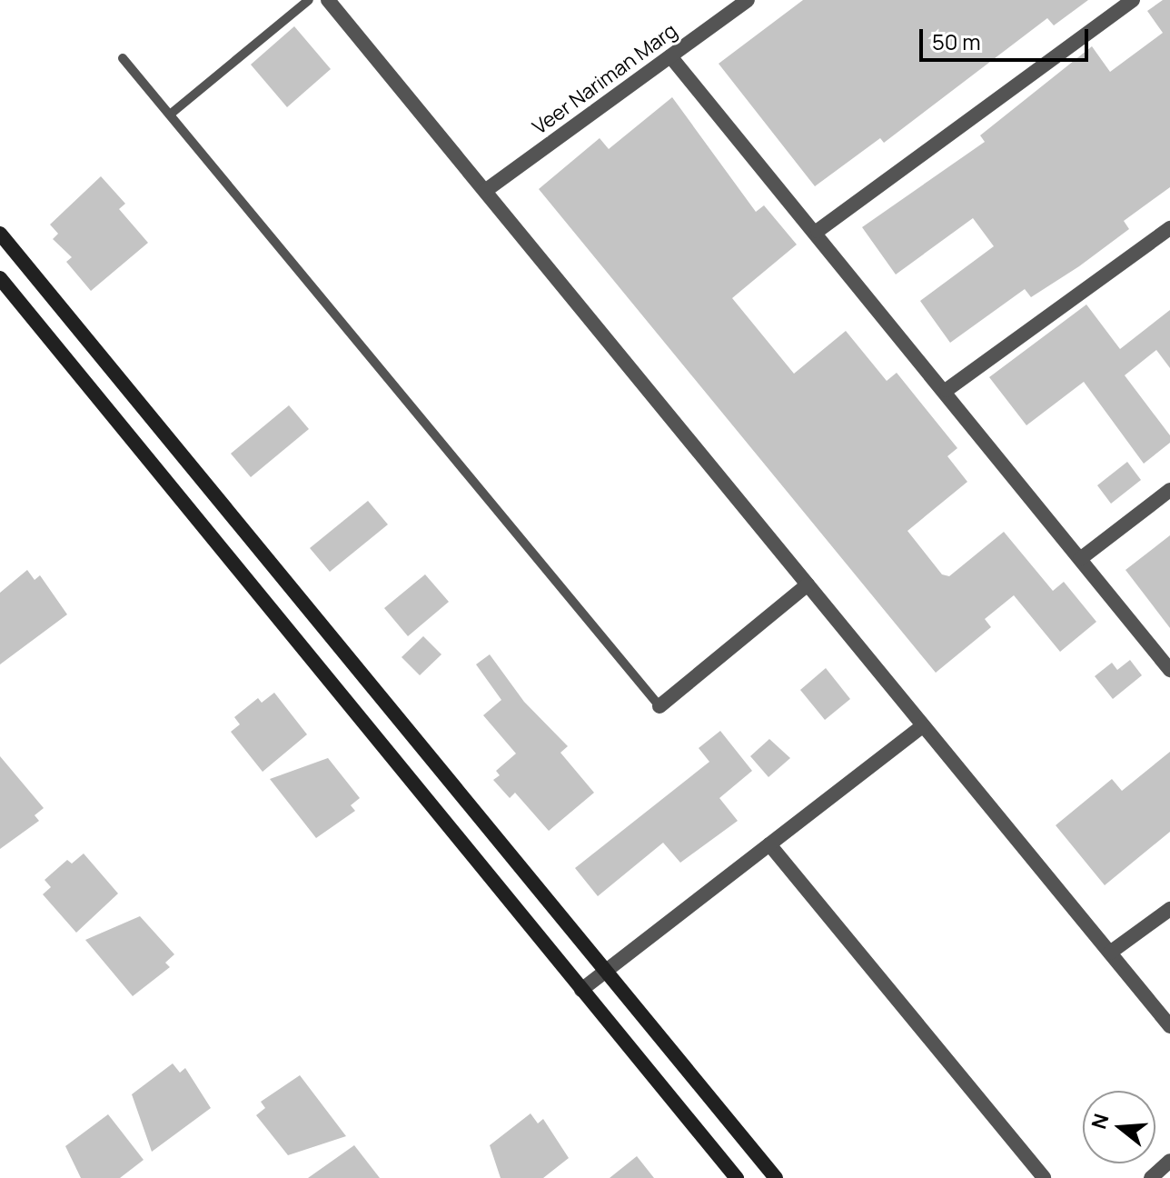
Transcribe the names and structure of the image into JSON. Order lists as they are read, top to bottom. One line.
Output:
{"streets":{"street":["Veer Nariman Marg"]},"scale_bar":"50 m","north":"left"}
